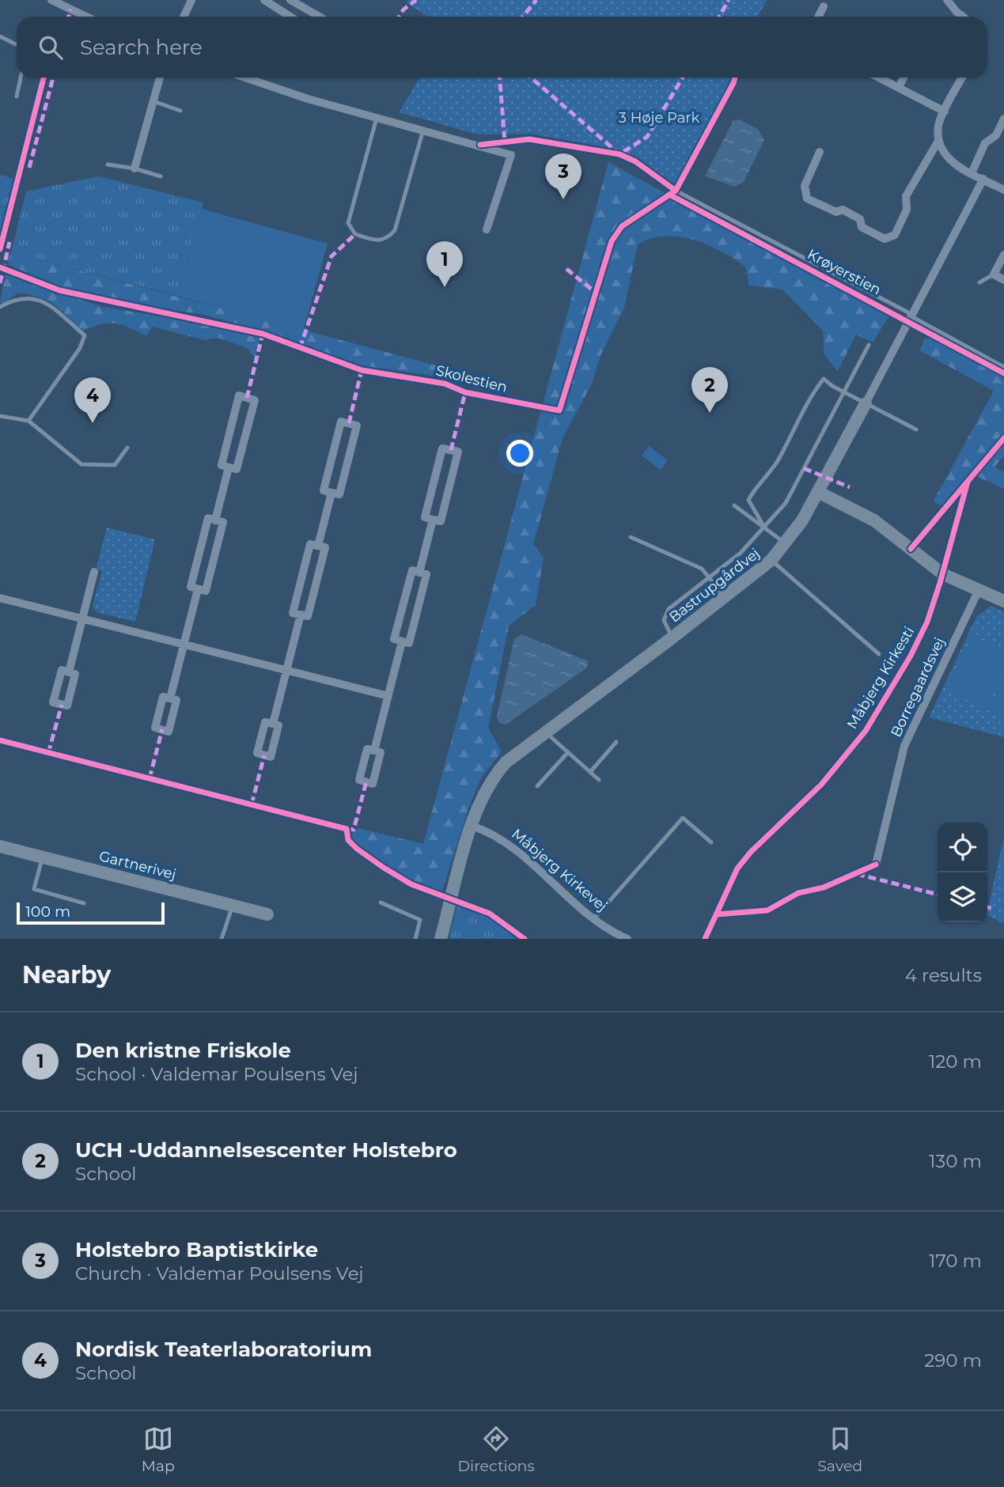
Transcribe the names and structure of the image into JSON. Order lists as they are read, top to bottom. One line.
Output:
{"streets":{"street":["Bastrupgårdvej","Borregaardsvej","Gartnerivej","Måbjerg Kirkevej"],"cycle path":["Krøyerstien","Skolestien","Måbjerg Kirkesti"]},"crossings":[["Bastrupgårdvej","Måbjerg Kirkevej"]],"parks":["3 Høje Park"],"scale_bar":"100 m","page":{"search":"Search here","pins":["3","1","2","4"],"scale":"100 m","heading":["Nearby","4 results"],"list":[{"mark":"1","name":"Den kristne Friskole","note":"School · Valdemar Poulsens Vej","value":"120 m"},{"mark":"2","name":"UCH -Uddannelsescenter Holstebro","note":"School","value":"130 m"},{"mark":"3","name":"Holstebro Baptistkirke","note":"Church · Valdemar Poulsens Vej","value":"170 m"},{"mark":"4","name":"Nordisk Teaterlaboratorium","note":"School","value":"290 m"}],"nav":["Map","Directions","Saved"]}}
